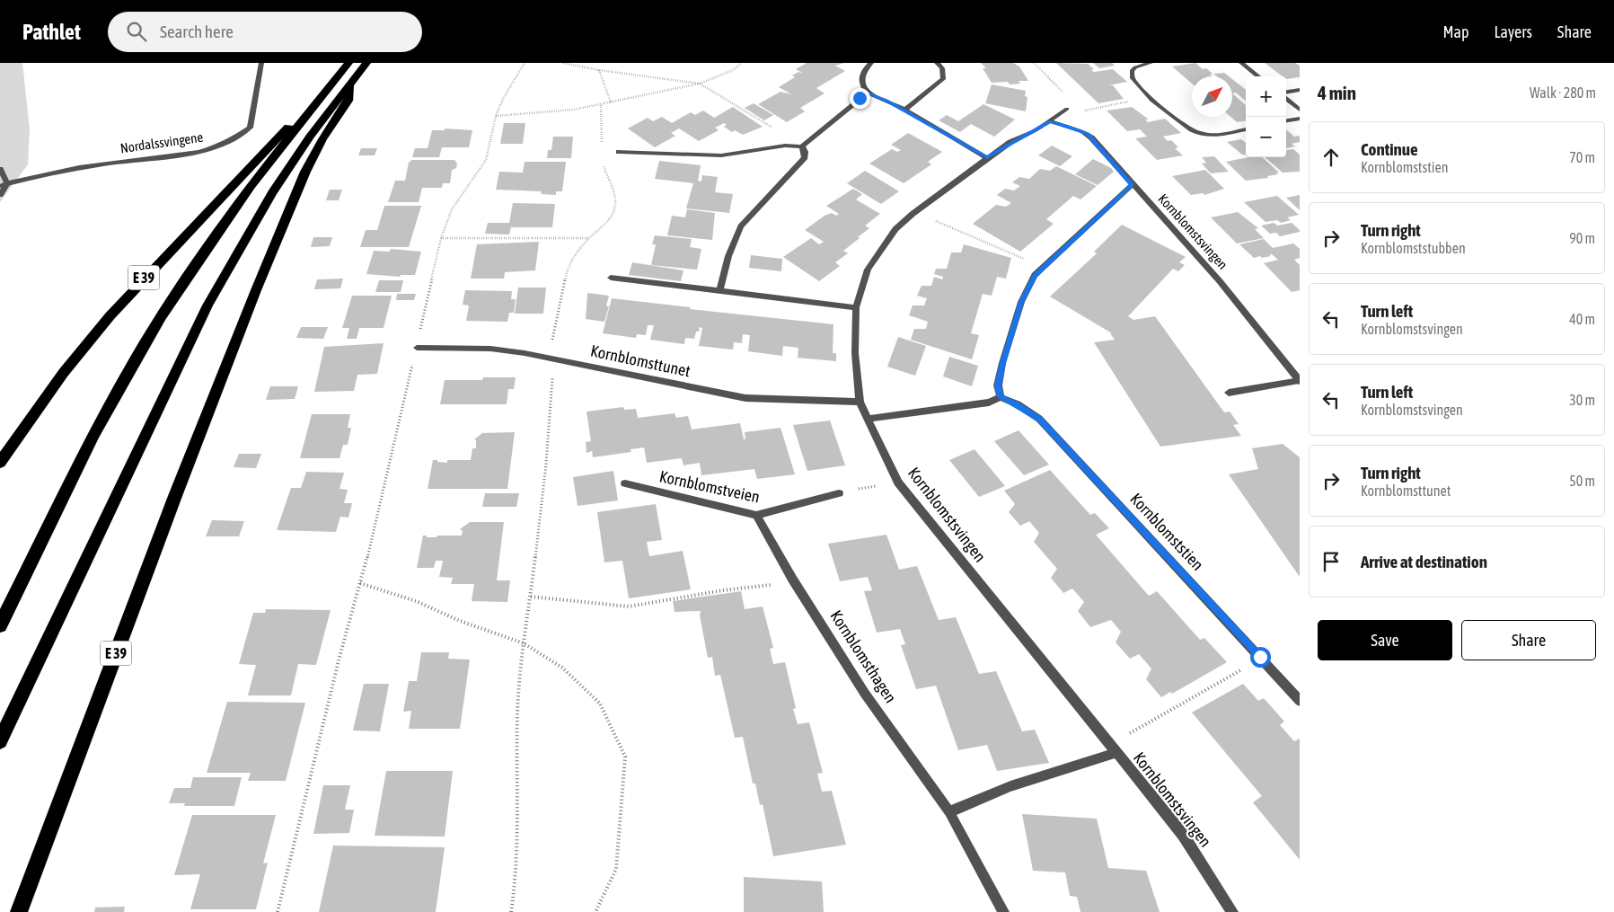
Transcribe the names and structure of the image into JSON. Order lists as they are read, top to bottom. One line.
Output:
{"streets":{"highway":["E 39"],"street":["Nordalssvingene","Kornblomstsvingen","Kornblomsttunet","Kornblomstveien","Kornblomststien","Kornblomsthagen"]},"crossings":[["Kornblomstsvingen","Kornblomsttunet"],["Kornblomstveien","Kornblomsthagen"]],"north":"top right","page":{"header":"Pathlet","search":"Search here","nav":["Map","Layers","Share"],"heading":["4 min","Walk · 280 m"],"map_buttons":["+","−"],"list":[["Continue","Kornblomststien","70 m"],["Turn right","Kornblomststubben","90 m"],["Turn left","Kornblomstsvingen","40 m"],["Turn left","Kornblomstsvingen","30 m"],["Turn right","Kornblomsttunet","50 m"],"Arrive at destination"],"buttons":["Save","Share"]}}
